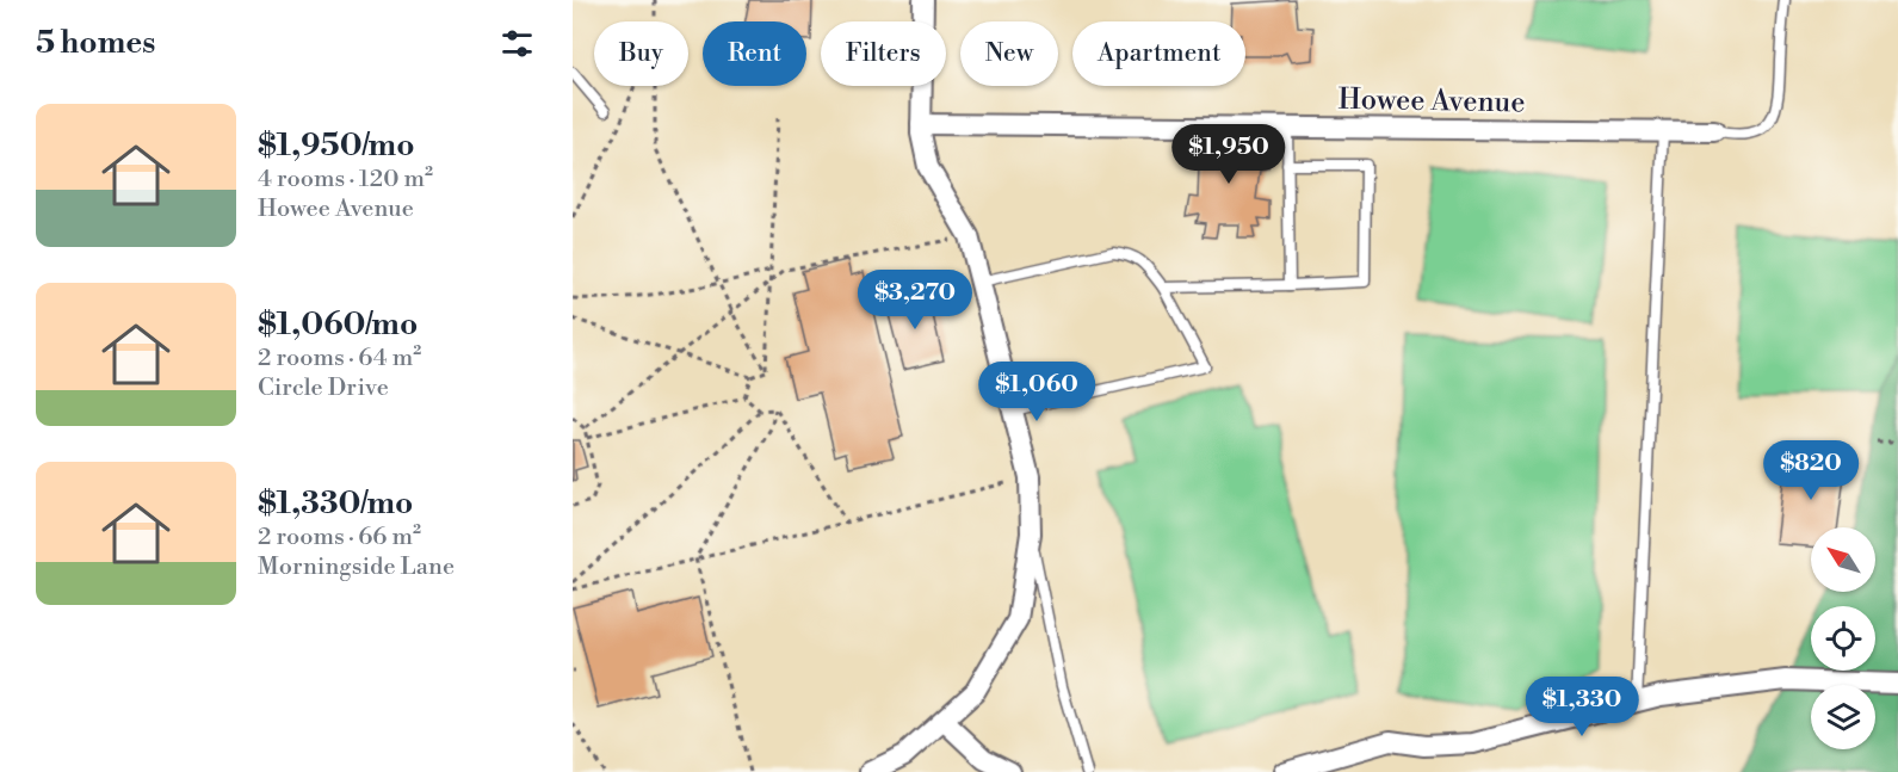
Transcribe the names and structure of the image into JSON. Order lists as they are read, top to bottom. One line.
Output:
{"streets":{"street":["Howee Avenue"]},"north":"top left","page":{"heading":"5 homes","chip":["Buy","Rent","Filters","New","Apartment"],"list":[{"name":"$1,950/mo","note":"4 rooms · 120 m² · Howee Avenue"},{"name":"$1,060/mo","note":"2 rooms · 64 m² · Circle Drive"},{"name":"$1,330/mo","note":"2 rooms · 66 m² · Morningside Lane"}],"price":["$1,950","$3,270","$1,060","$820","$1,330"]}}
